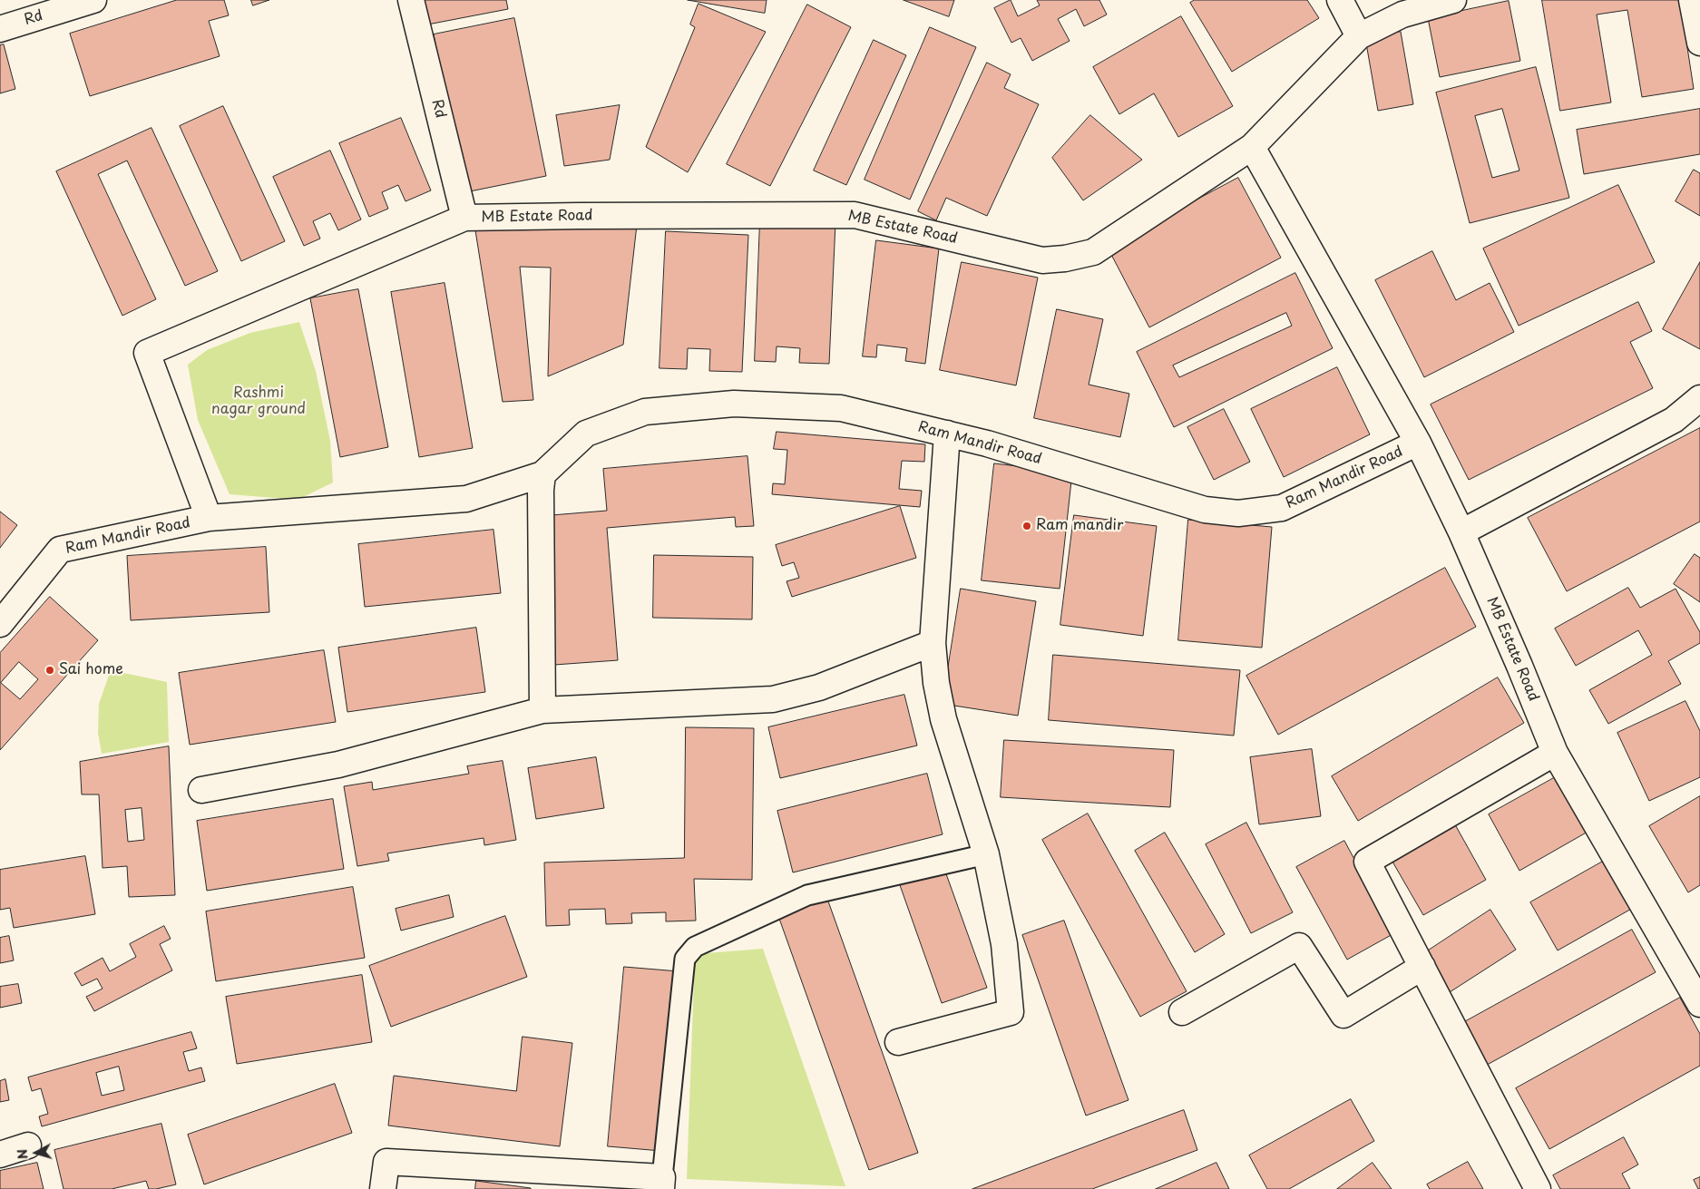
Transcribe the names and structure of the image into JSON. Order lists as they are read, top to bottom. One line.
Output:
{"streets":{"street":["Rd","MB Estate Road","Ram Mandir Road"]},"crossings":[["Rd","MB Estate Road"],["MB Estate Road","Ram Mandir Road"]],"parks":["Rashmi nagar ground"],"places":["Ram mandir","Sai home"],"north":"left"}
